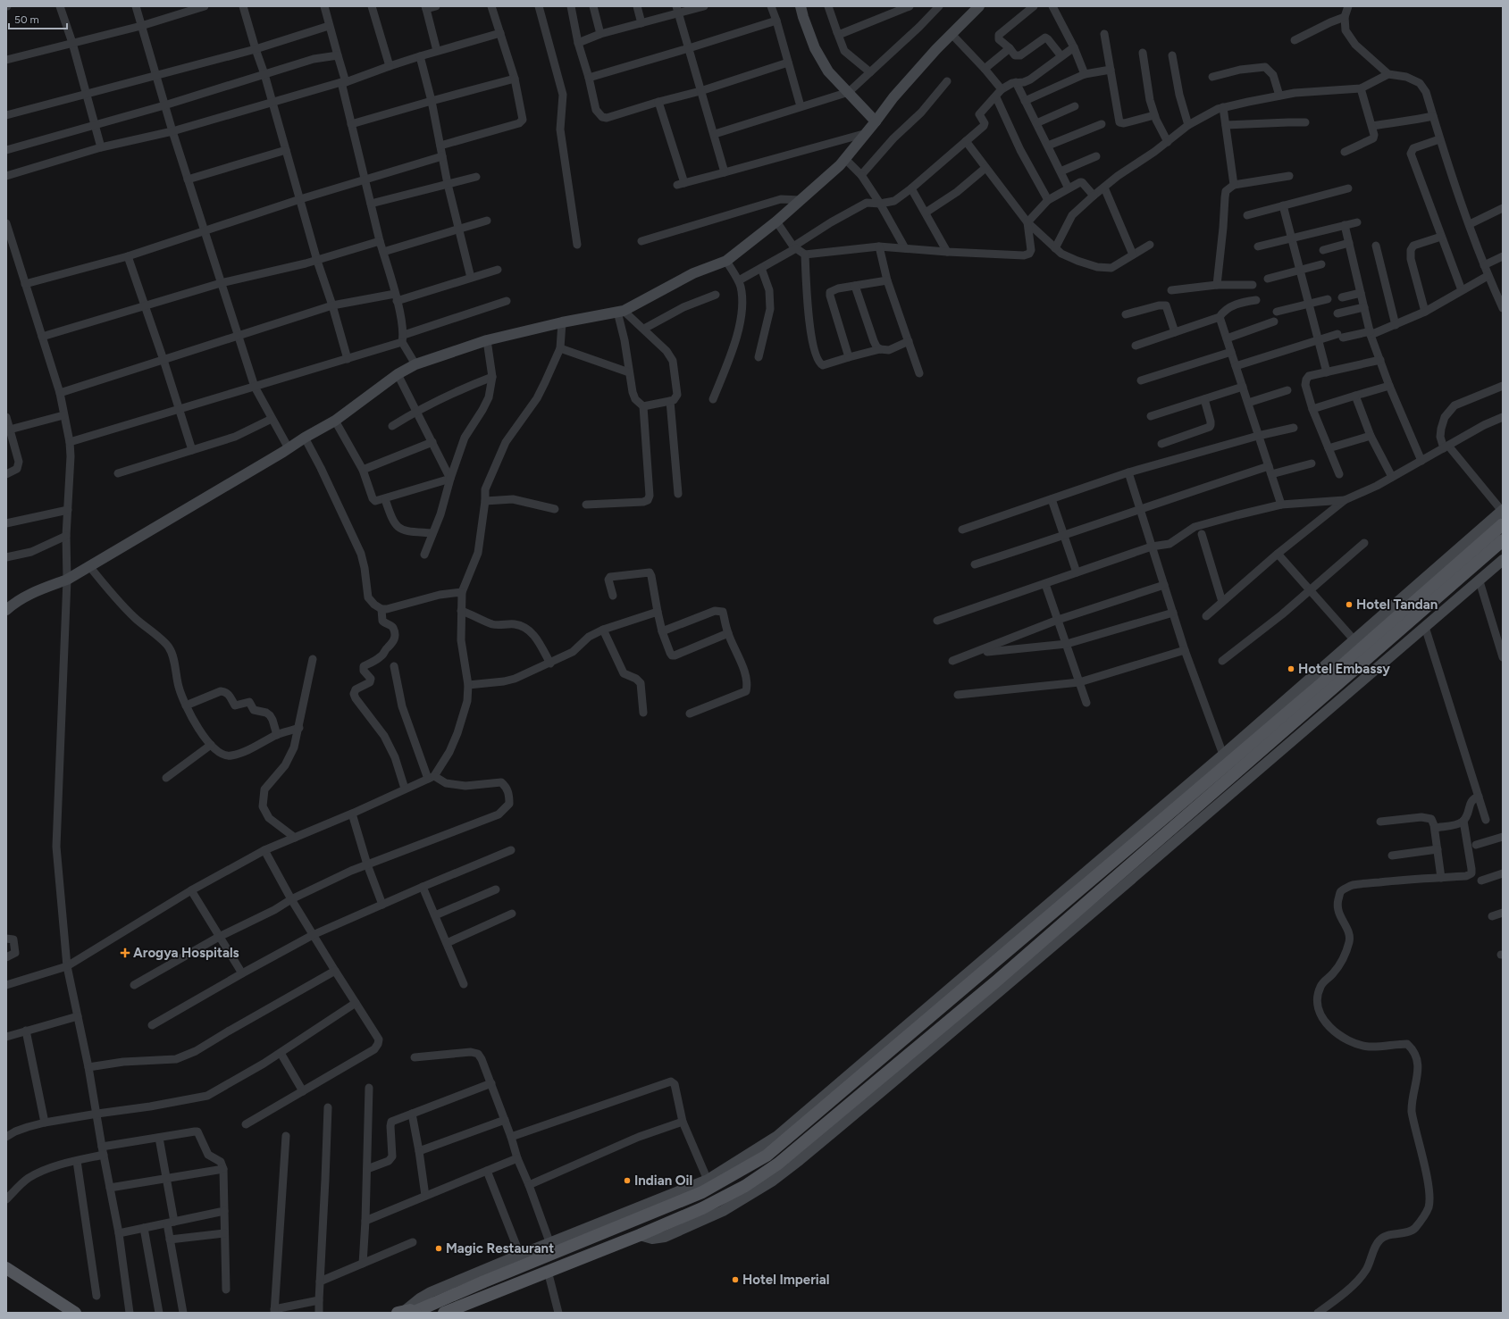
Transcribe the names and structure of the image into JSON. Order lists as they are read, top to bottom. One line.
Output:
{"places":{"other":["Hotel Tandan","Hotel Embassy","Indian Oil","Magic Restaurant","Hotel Imperial"],"health":["Arogya Hospitals"]},"scale_bar":"50 m"}
